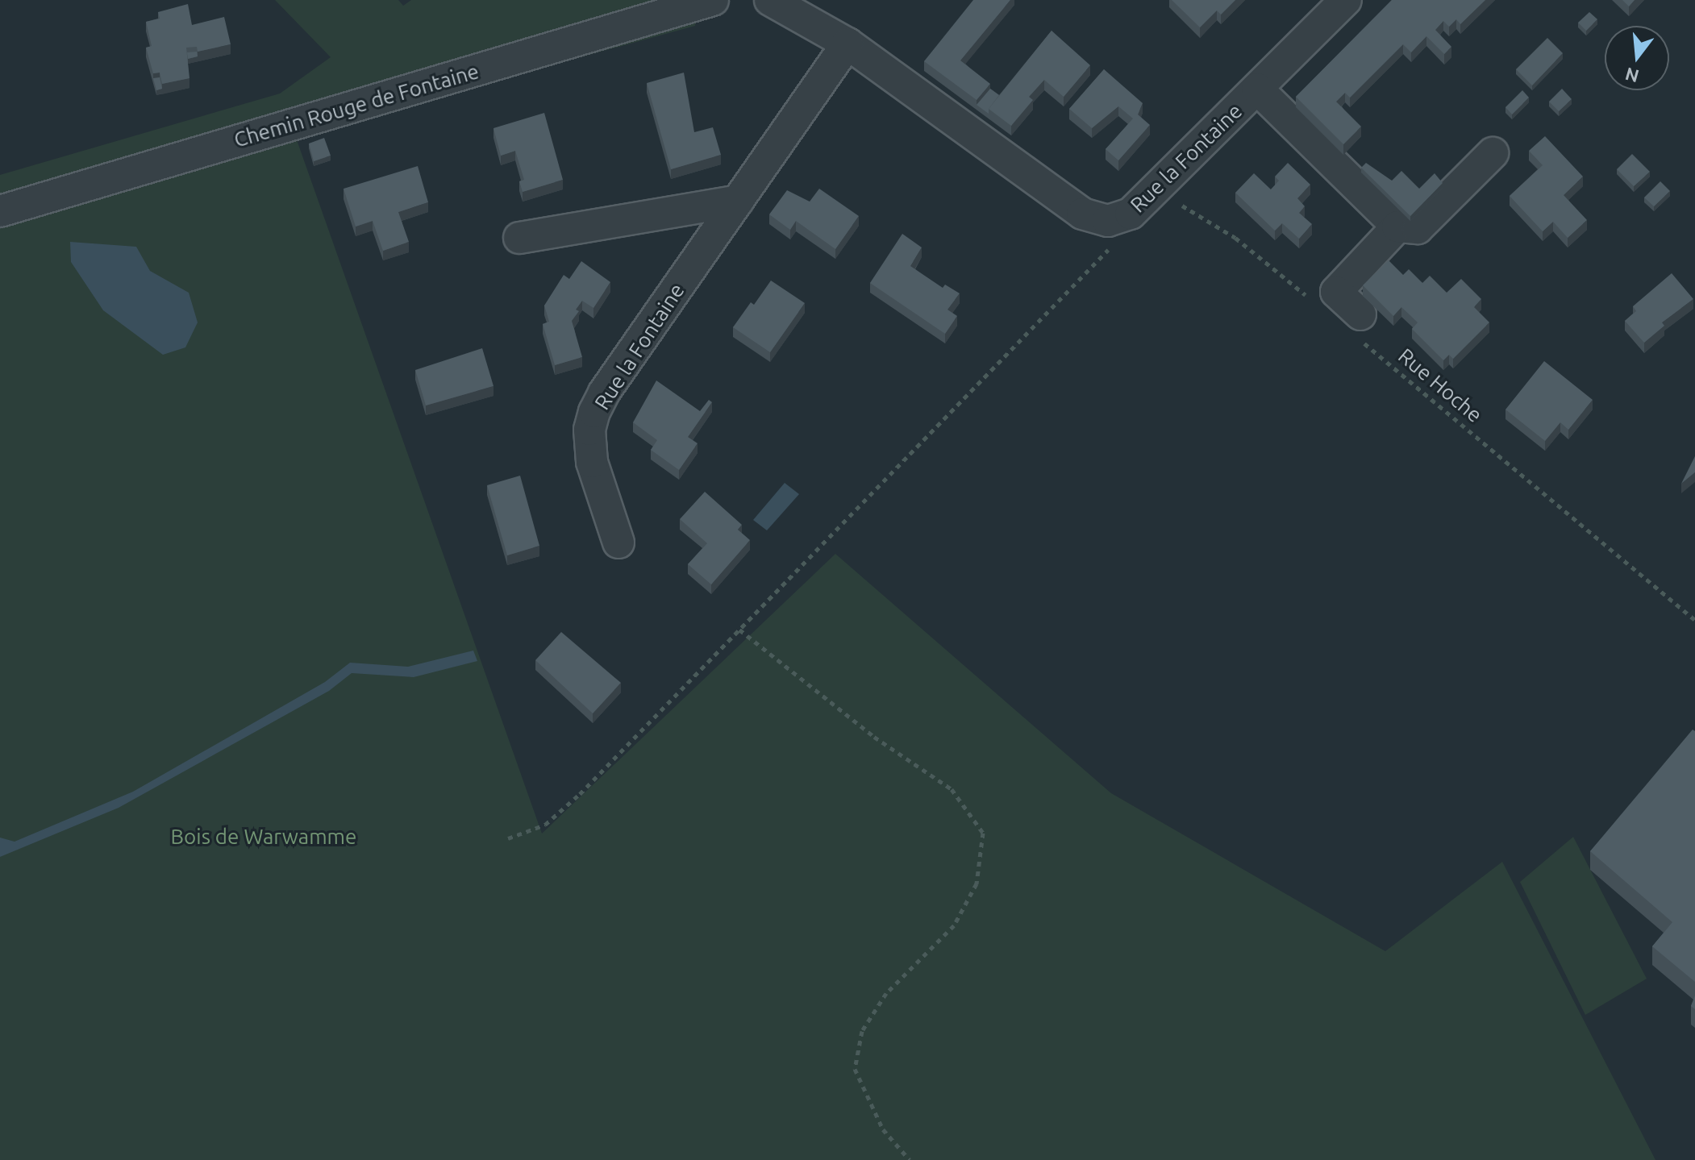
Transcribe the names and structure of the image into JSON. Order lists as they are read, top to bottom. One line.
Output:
{"streets":{"street":["Chemin Rouge de Fontaine","Rue la Fontaine"],"path":["Rue Hoche"]},"parks":["Bois de Warwamme"],"north":"bottom"}
